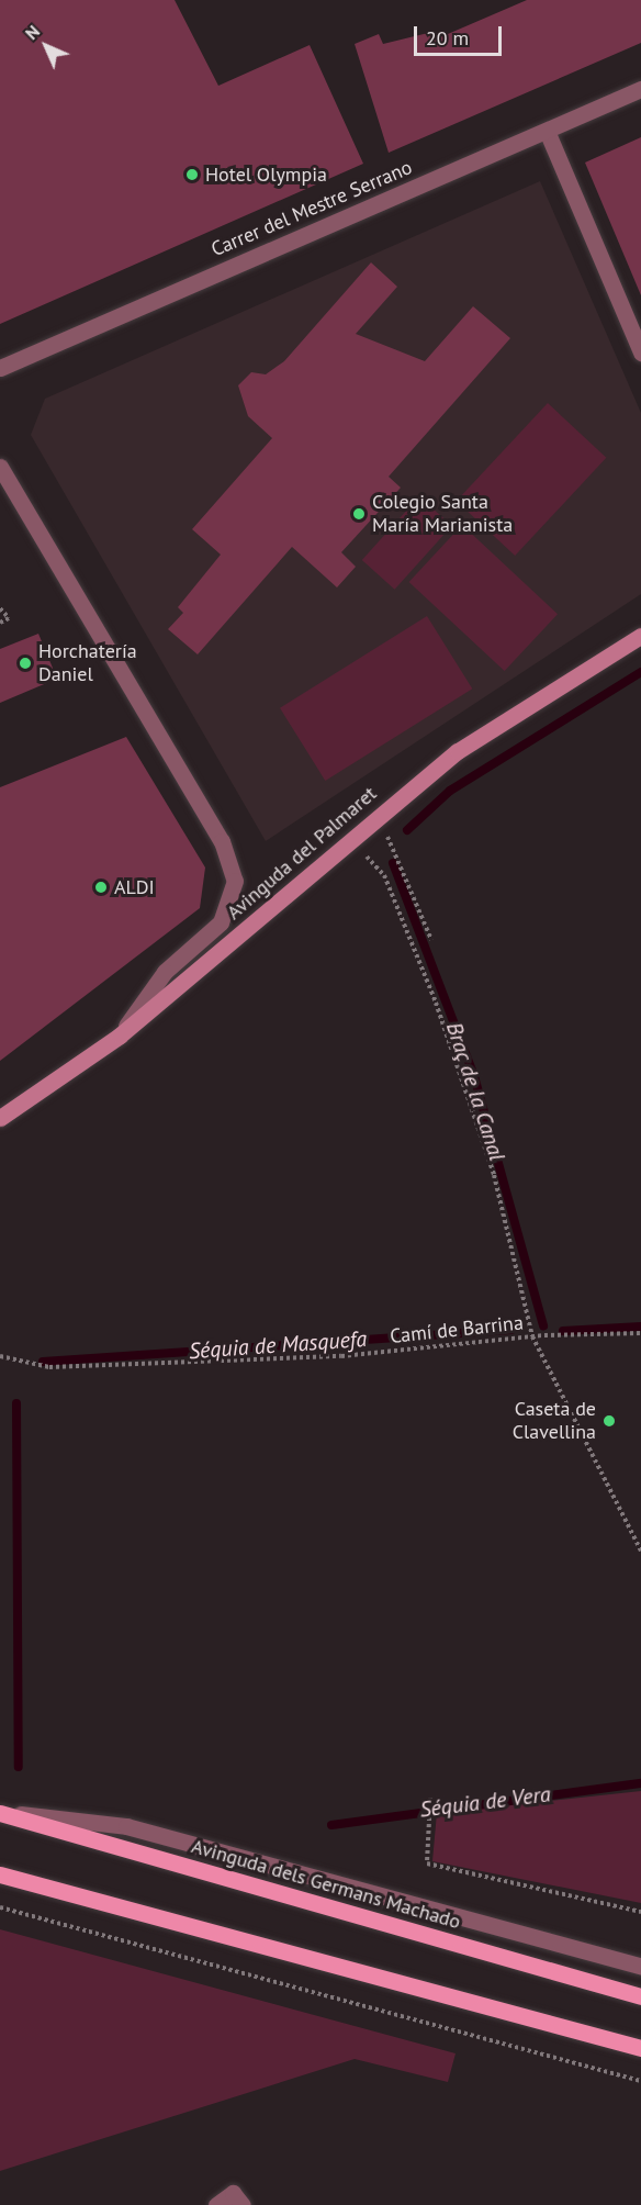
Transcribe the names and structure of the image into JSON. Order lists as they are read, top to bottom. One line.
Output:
{"streets":{"main road":["Avinguda del Palmaret","Avinguda dels Germans Machado"],"street":["Carrer del Mestre Serrano"],"path":["Camí de Barrina"]},"water":["Braç de la Canal","Séquia de Masquefa","Séquia de Vera"],"places":["Hotel Olympia","Colegio Santa María Marianista","Horchatería Daniel","ALDI","Caseta de Clavellina"],"scale_bar":"20 m","north":"top left"}
